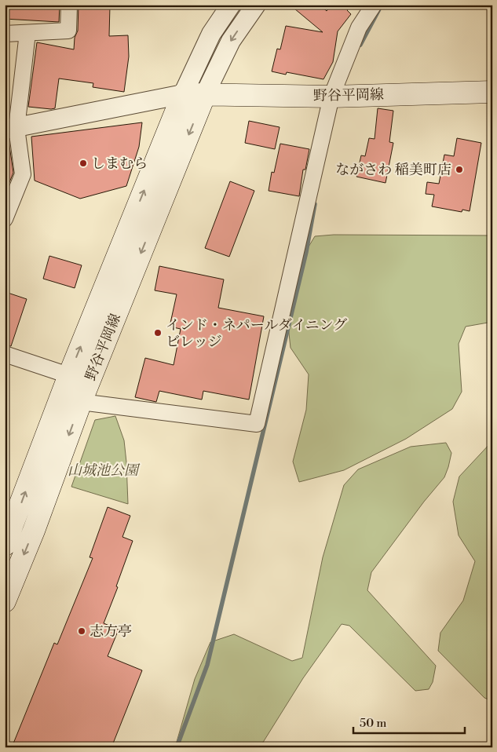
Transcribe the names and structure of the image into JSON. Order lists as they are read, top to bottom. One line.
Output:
{"streets":{"main road":["野谷平岡線"]},"parks":["山城池公園"],"places":["しまむら","ながさわ 稲美町店","インド・ネパールダイニング ビレッジ","志方亭"],"scale_bar":"50 m"}
